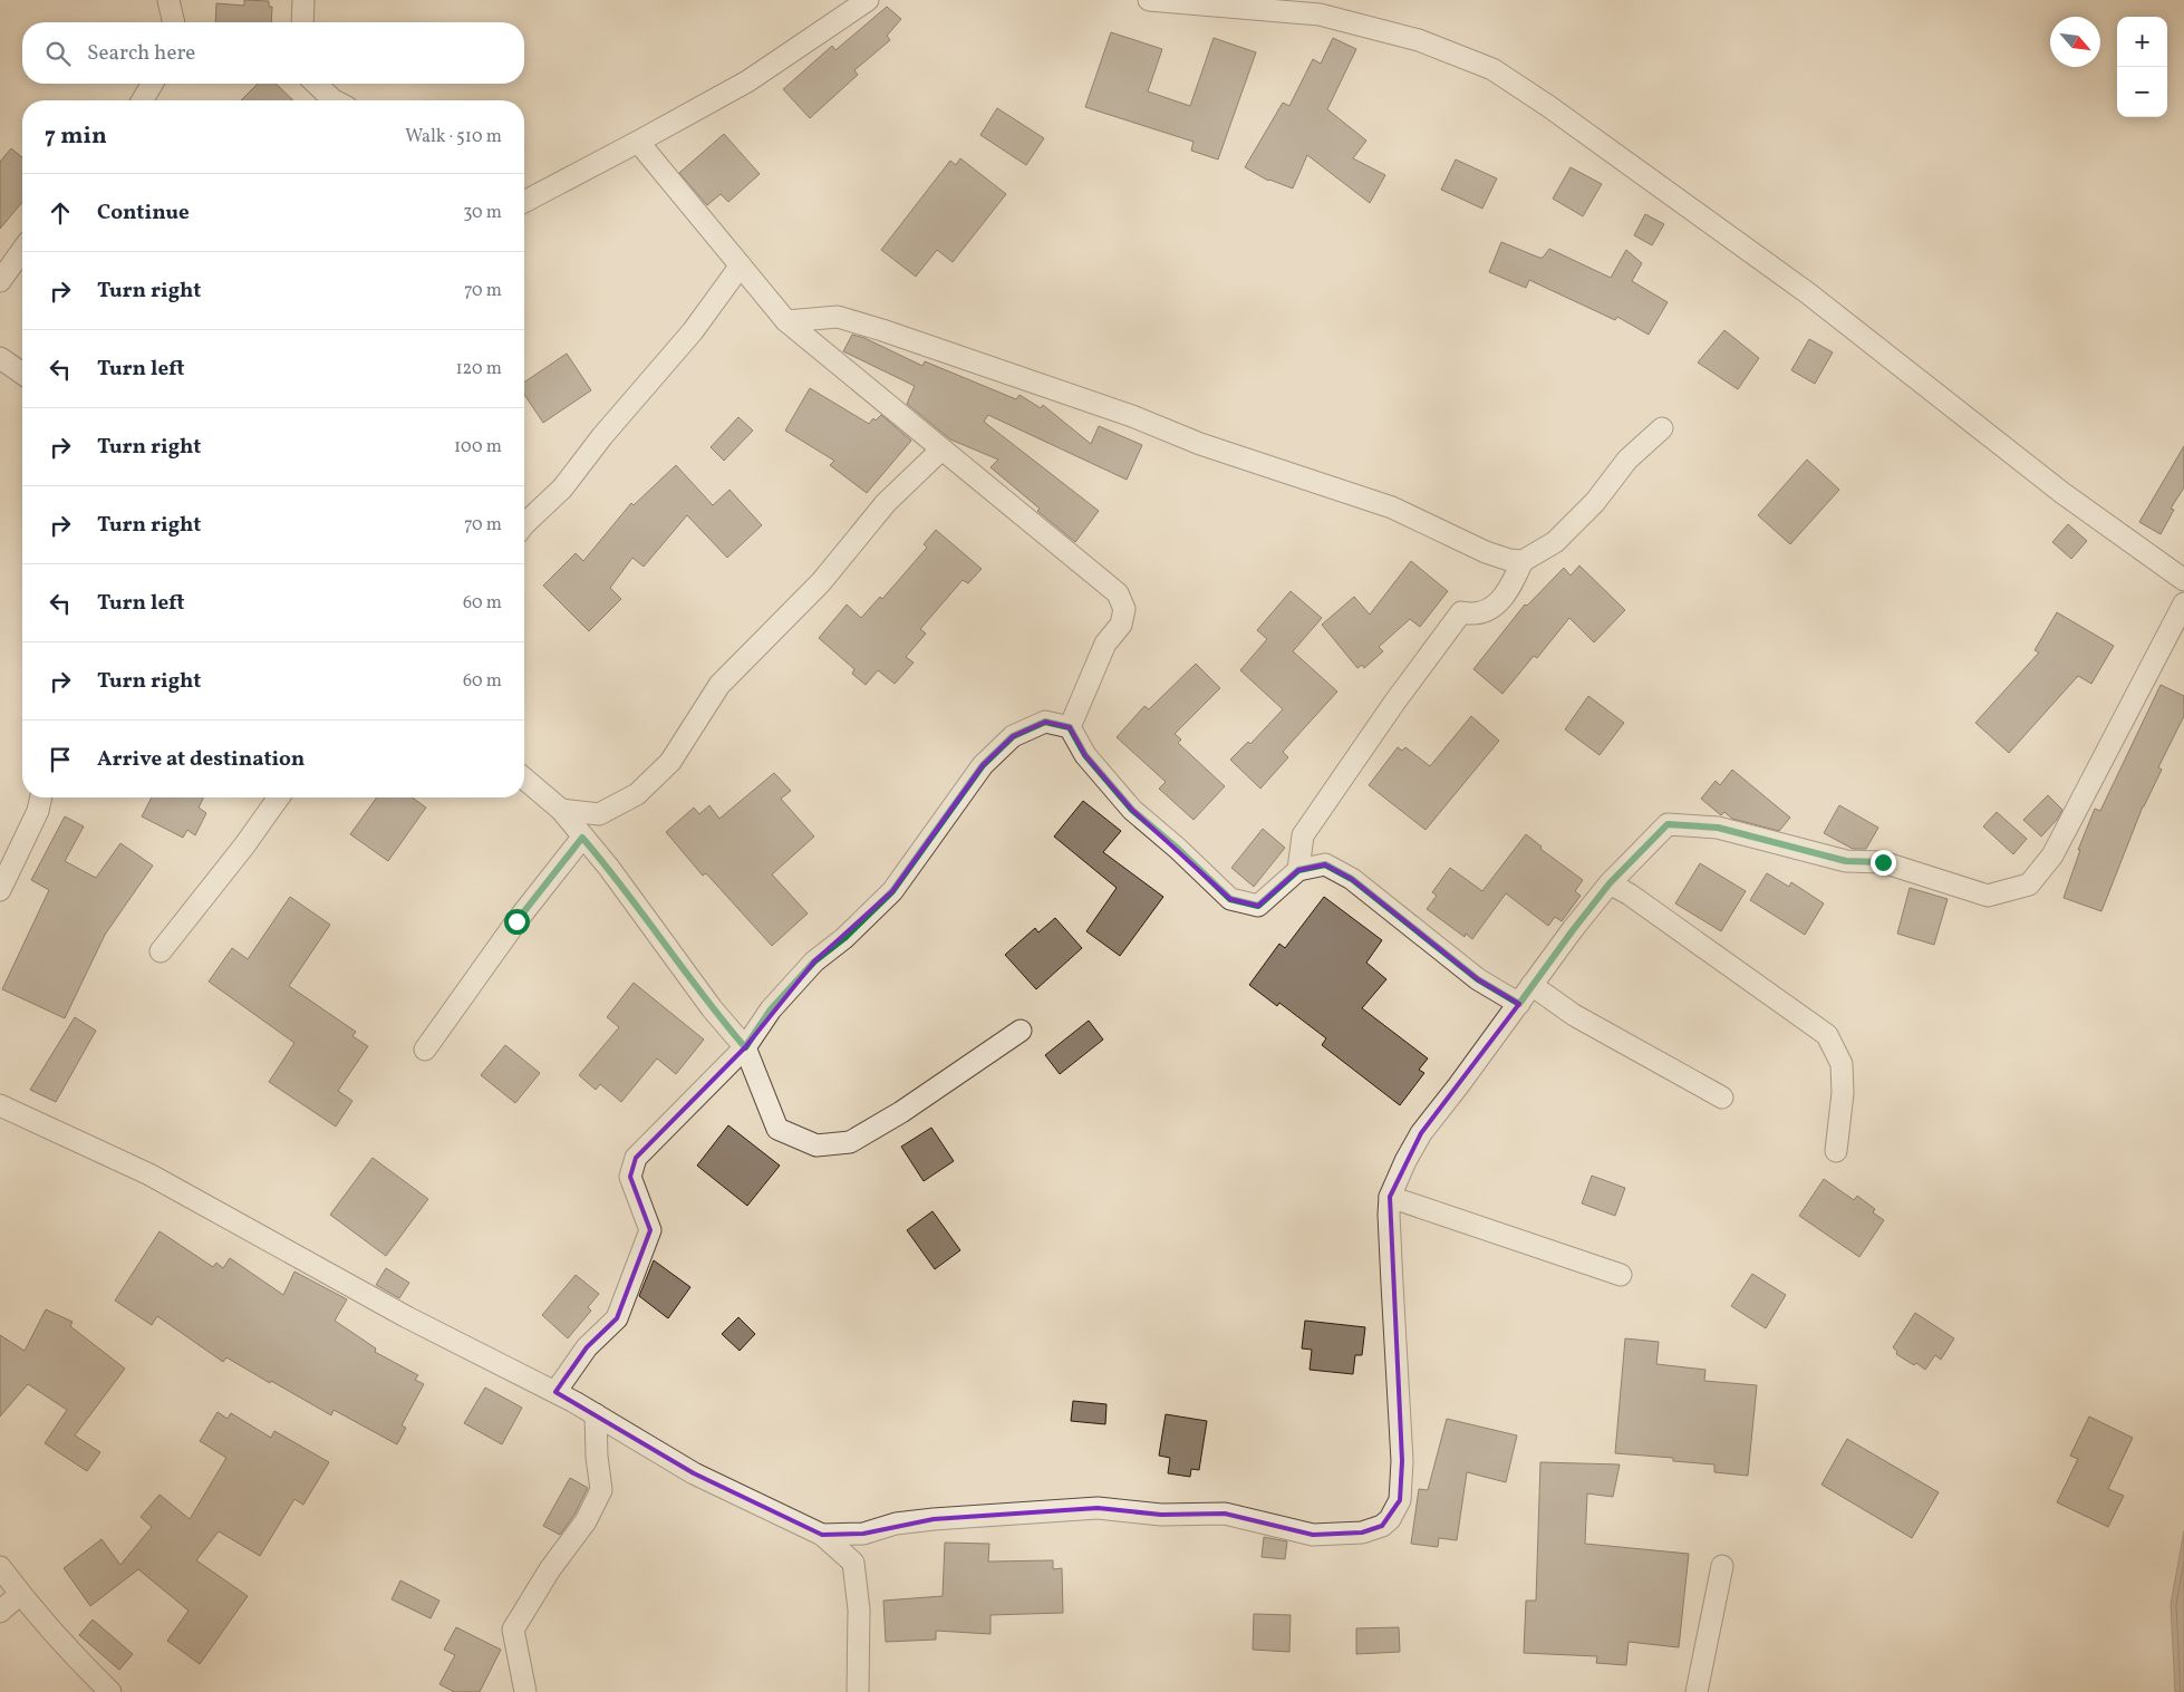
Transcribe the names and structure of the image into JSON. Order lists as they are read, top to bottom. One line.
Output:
{"north":"bottom right","page":{"map_buttons":["+","−"],"search":"Search here","heading":["7 min","Walk · 510 m"],"list":[["Continue","30 m"],["Turn right","70 m"],["Turn left","120 m"],["Turn right","100 m"],["Turn right","70 m"],["Turn left","60 m"],["Turn right","60 m"],"Arrive at destination"]}}
